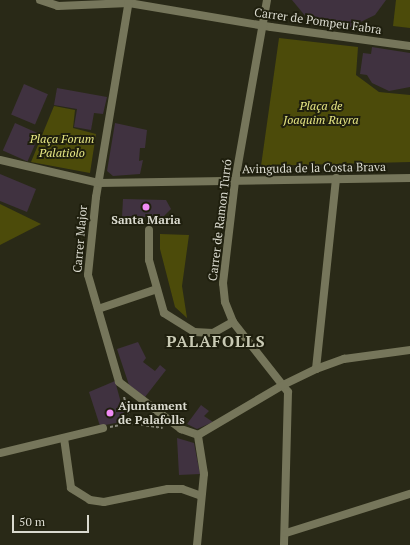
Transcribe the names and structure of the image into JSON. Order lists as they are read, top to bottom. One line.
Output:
{"streets":{"street":["Carrer de Pompeu Fabra","Avinguda de la Costa Brava","Carrer de Ramon Turró","Carrer Major"]},"crossings":[["Carrer de Pompeu Fabra","Carrer de Ramon Turró"],["Carrer de Pompeu Fabra","Carrer Major"],["Avinguda de la Costa Brava","Carrer de Ramon Turró"],["Avinguda de la Costa Brava","Carrer Major"]],"districts":["PALAFOLLS"],"parks":["Plaça de Joaquim Ruyra","Plaça Forum Palatiolo"],"places":["Santa Maria","Ajuntament de Palafolls"],"scale_bar":"50 m"}
